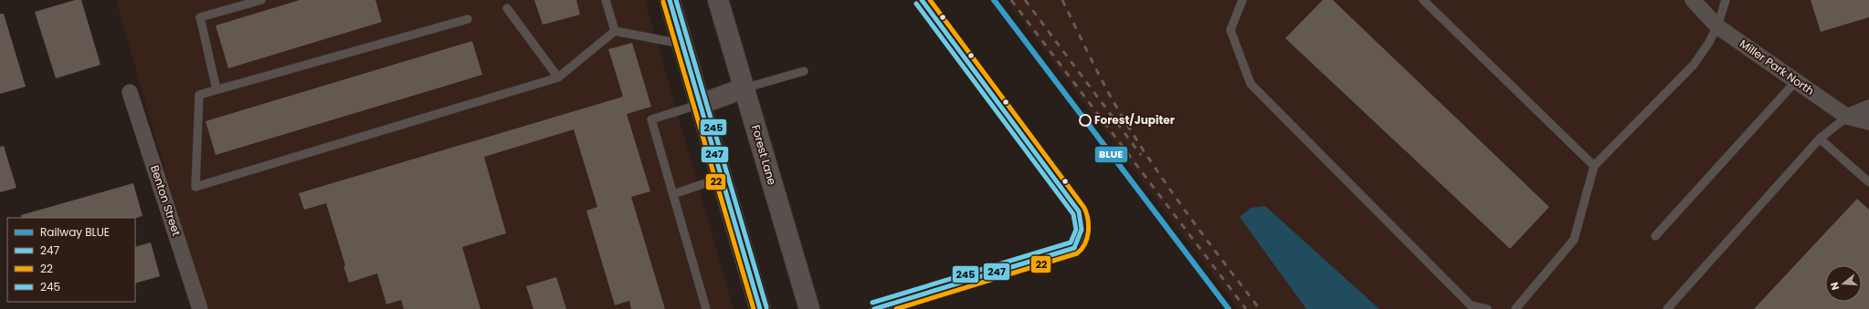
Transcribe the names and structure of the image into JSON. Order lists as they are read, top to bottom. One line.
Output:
{"streets":{"main road":["Forest Lane"],"street":["Miller Park North","Benton Street"]},"places":["Forest/Jupiter"],"lines":["rail line BLUE","transit line 247","transit line 22","transit line 245"],"legend":["Railway BLUE","247","22","245"],"north":"left"}
